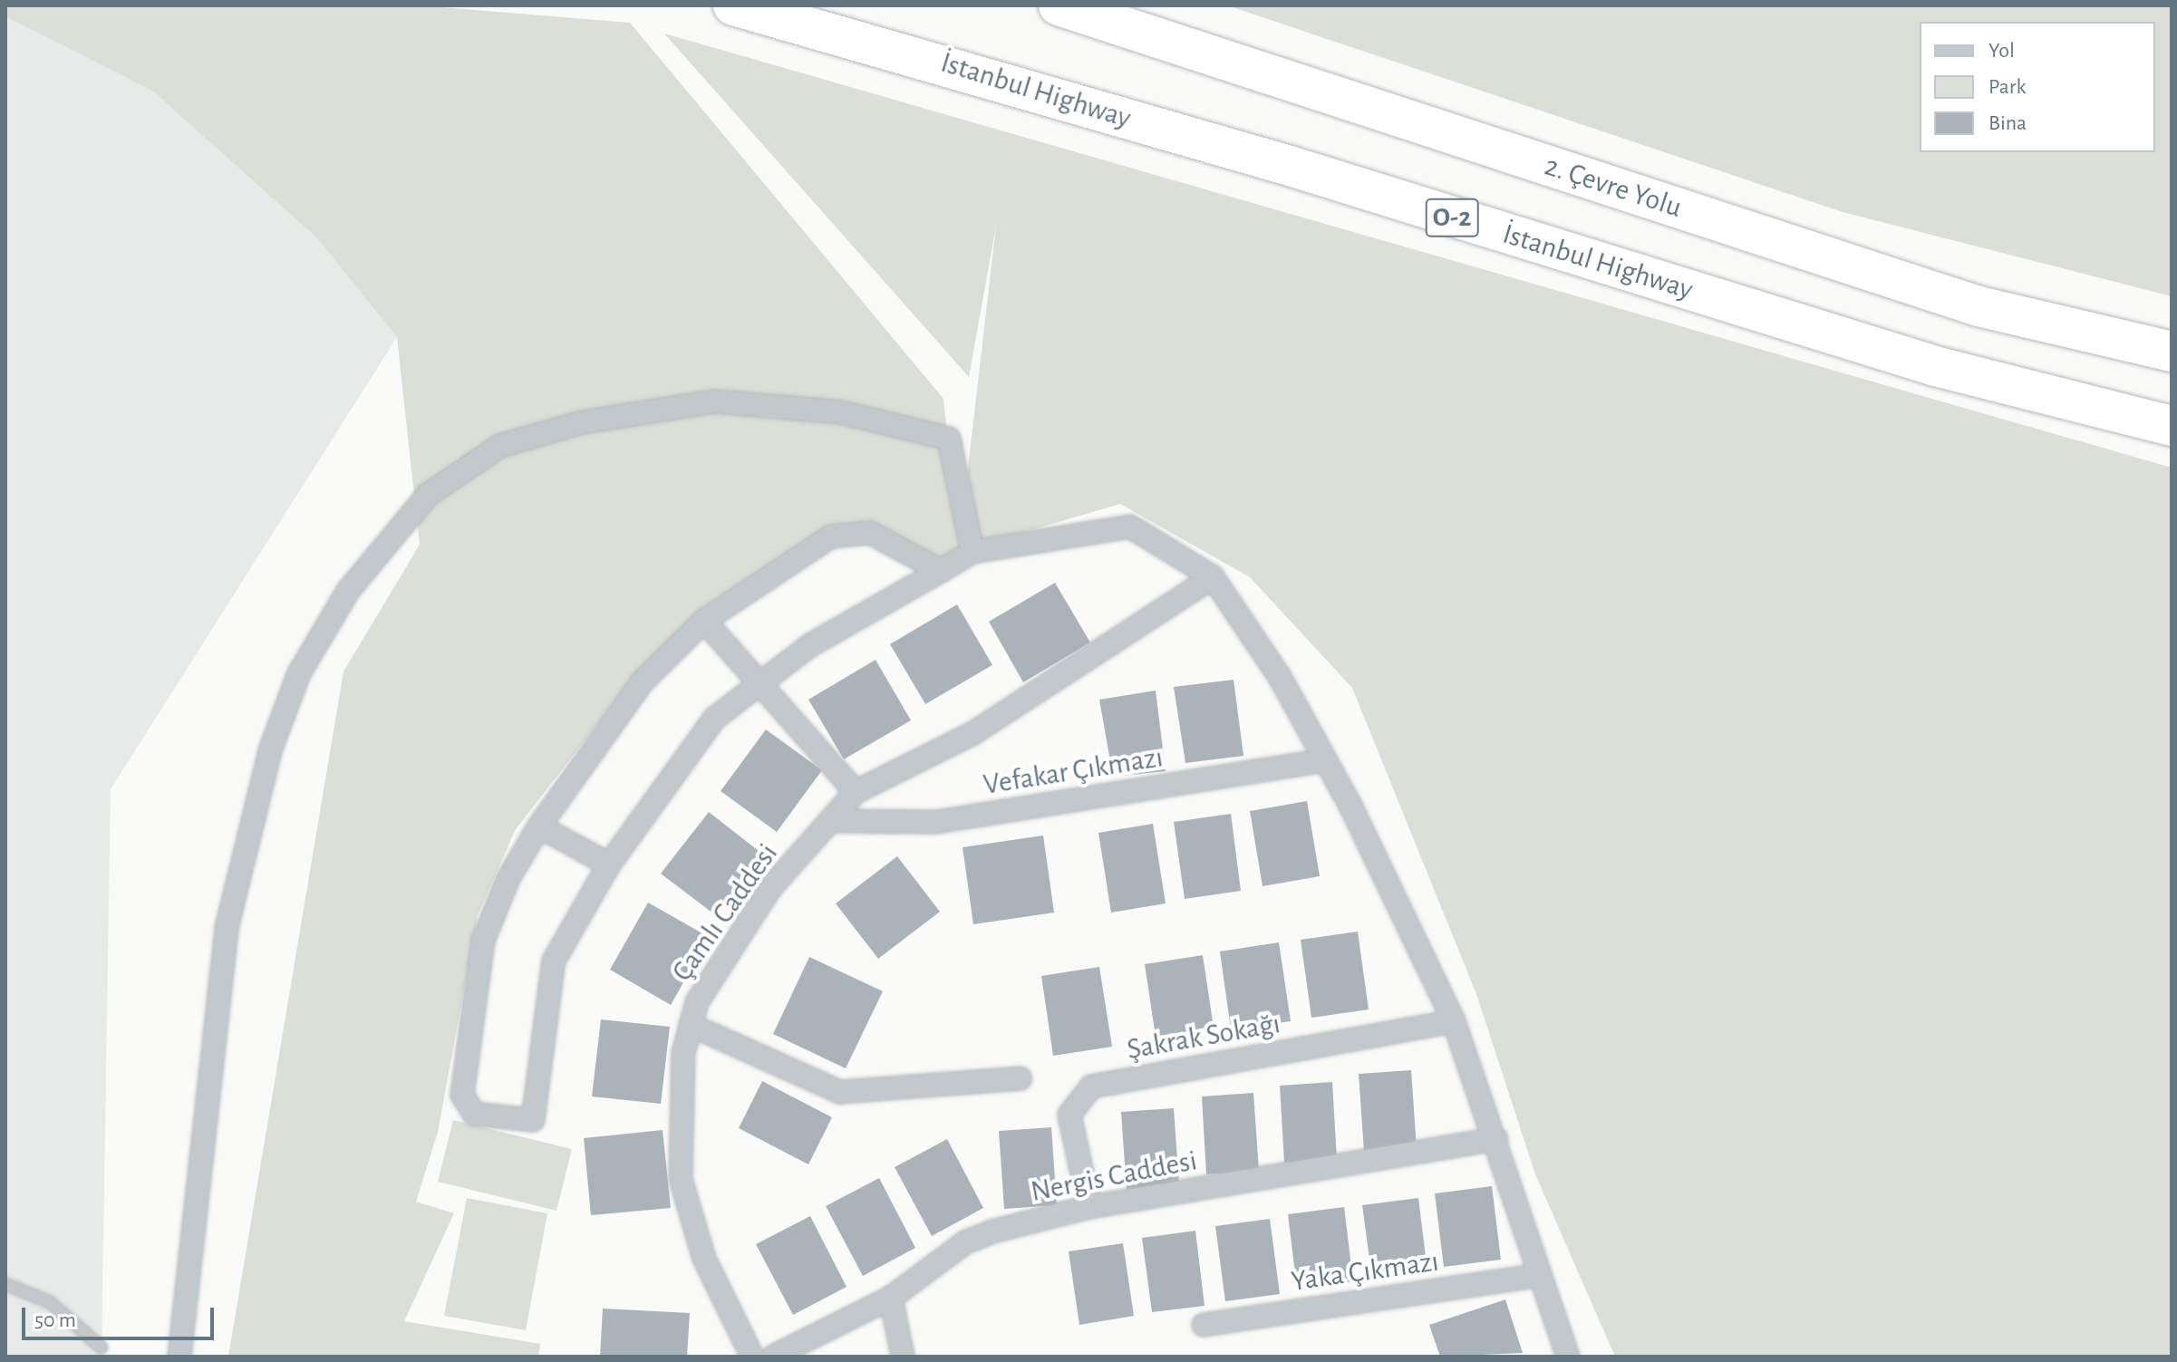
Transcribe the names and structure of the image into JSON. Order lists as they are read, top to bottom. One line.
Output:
{"streets":{"highway":["İstanbul Highway","2. Çevre Yolu","O-2"],"street":["Vefakar Çıkmazı","Çamlı Caddesi","Şakrak Sokağı","Nergis Caddesi","Yaka Çıkmazı"]},"crossings":[["Vefakar Çıkmazı","Çamlı Caddesi"],["Şakrak Sokağı","Nergis Caddesi"]],"legend":["Yol","Park","Bina"],"scale_bar":"50 m"}
